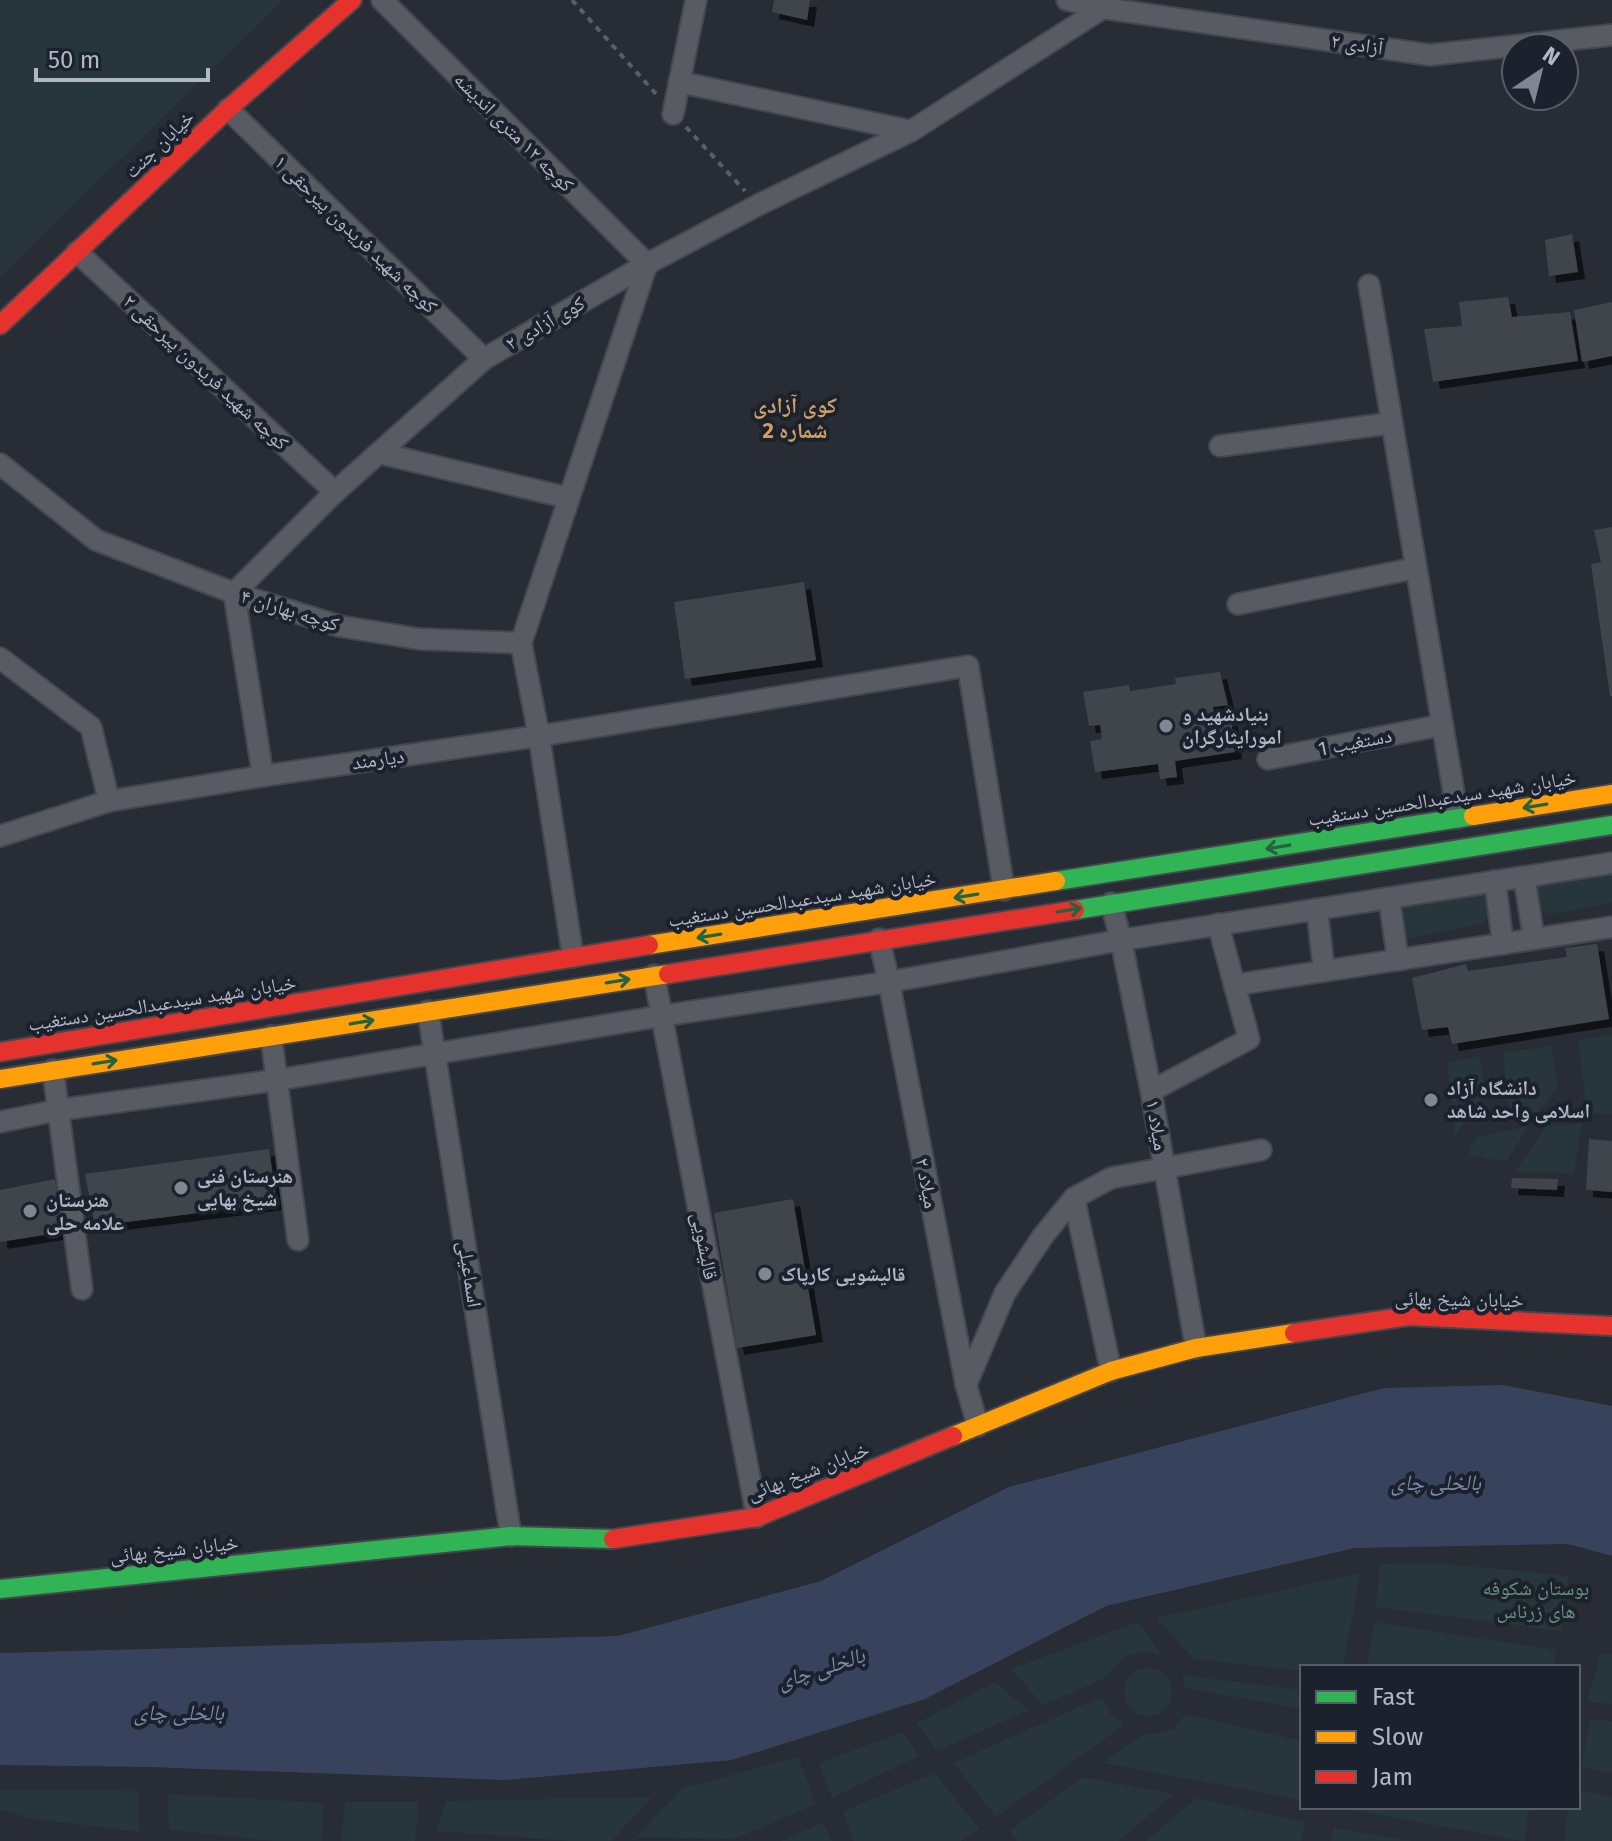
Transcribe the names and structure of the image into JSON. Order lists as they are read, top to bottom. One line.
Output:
{"streets":{"main road":["خیابان جنت","خیابان شهید سیدعبدالحسین دستغیب","خیابان شیخ بهائی"],"street":["آزادی ۲","کوچه ۱۲ متری اندیشه","کوچه شهید فریدون پیرحقی ۱","کوی آزادی ۲","کوچه شهید فریدون پیرحقی ۲","کوچه بهاران ۴","دستغیب 1","دیارمند","میلاد ۱","میلاد ۲","قالیشویی","اسماعیلی"]},"crossings":[["آزادی ۲","کوی آزادی ۲"],["کوچه ۱۲ متری اندیشه","کوی آزادی ۲"],["خیابان جنت","کوچه شهید فریدون پیرحقی ۱"],["خیابان جنت","کوچه شهید فریدون پیرحقی ۲"],["کوچه شهید فریدون پیرحقی ۱","کوی آزادی ۲"],["کوی آزادی ۲","کوچه شهید فریدون پیرحقی ۲"],["کوی آزادی ۲","کوچه بهاران ۴"],["دیارمند","خیابان شهید سیدعبدالحسین دستغیب"],["میلاد ۱","خیابان شیخ بهائی"],["میلاد ۲","خیابان شیخ بهائی"],["قالیشویی","خیابان شیخ بهائی"],["اسماعیلی","خیابان شیخ بهائی"]],"districts":["کوی آزادی شماره 2"],"water":["بالخلی چای"],"parks":["بوستان شکوفه های زرناس"],"places":["بنیادشهید و امورایثارگران","دانشگاه آزاد اسلامی واحد شاهد","هنرستان فنی شیخ بهایی","هنرستان علامه حلی","قالیشویی کارپاک"],"legend":["Fast","Slow","Jam"],"scale_bar":"50 m","north":"top right"}
